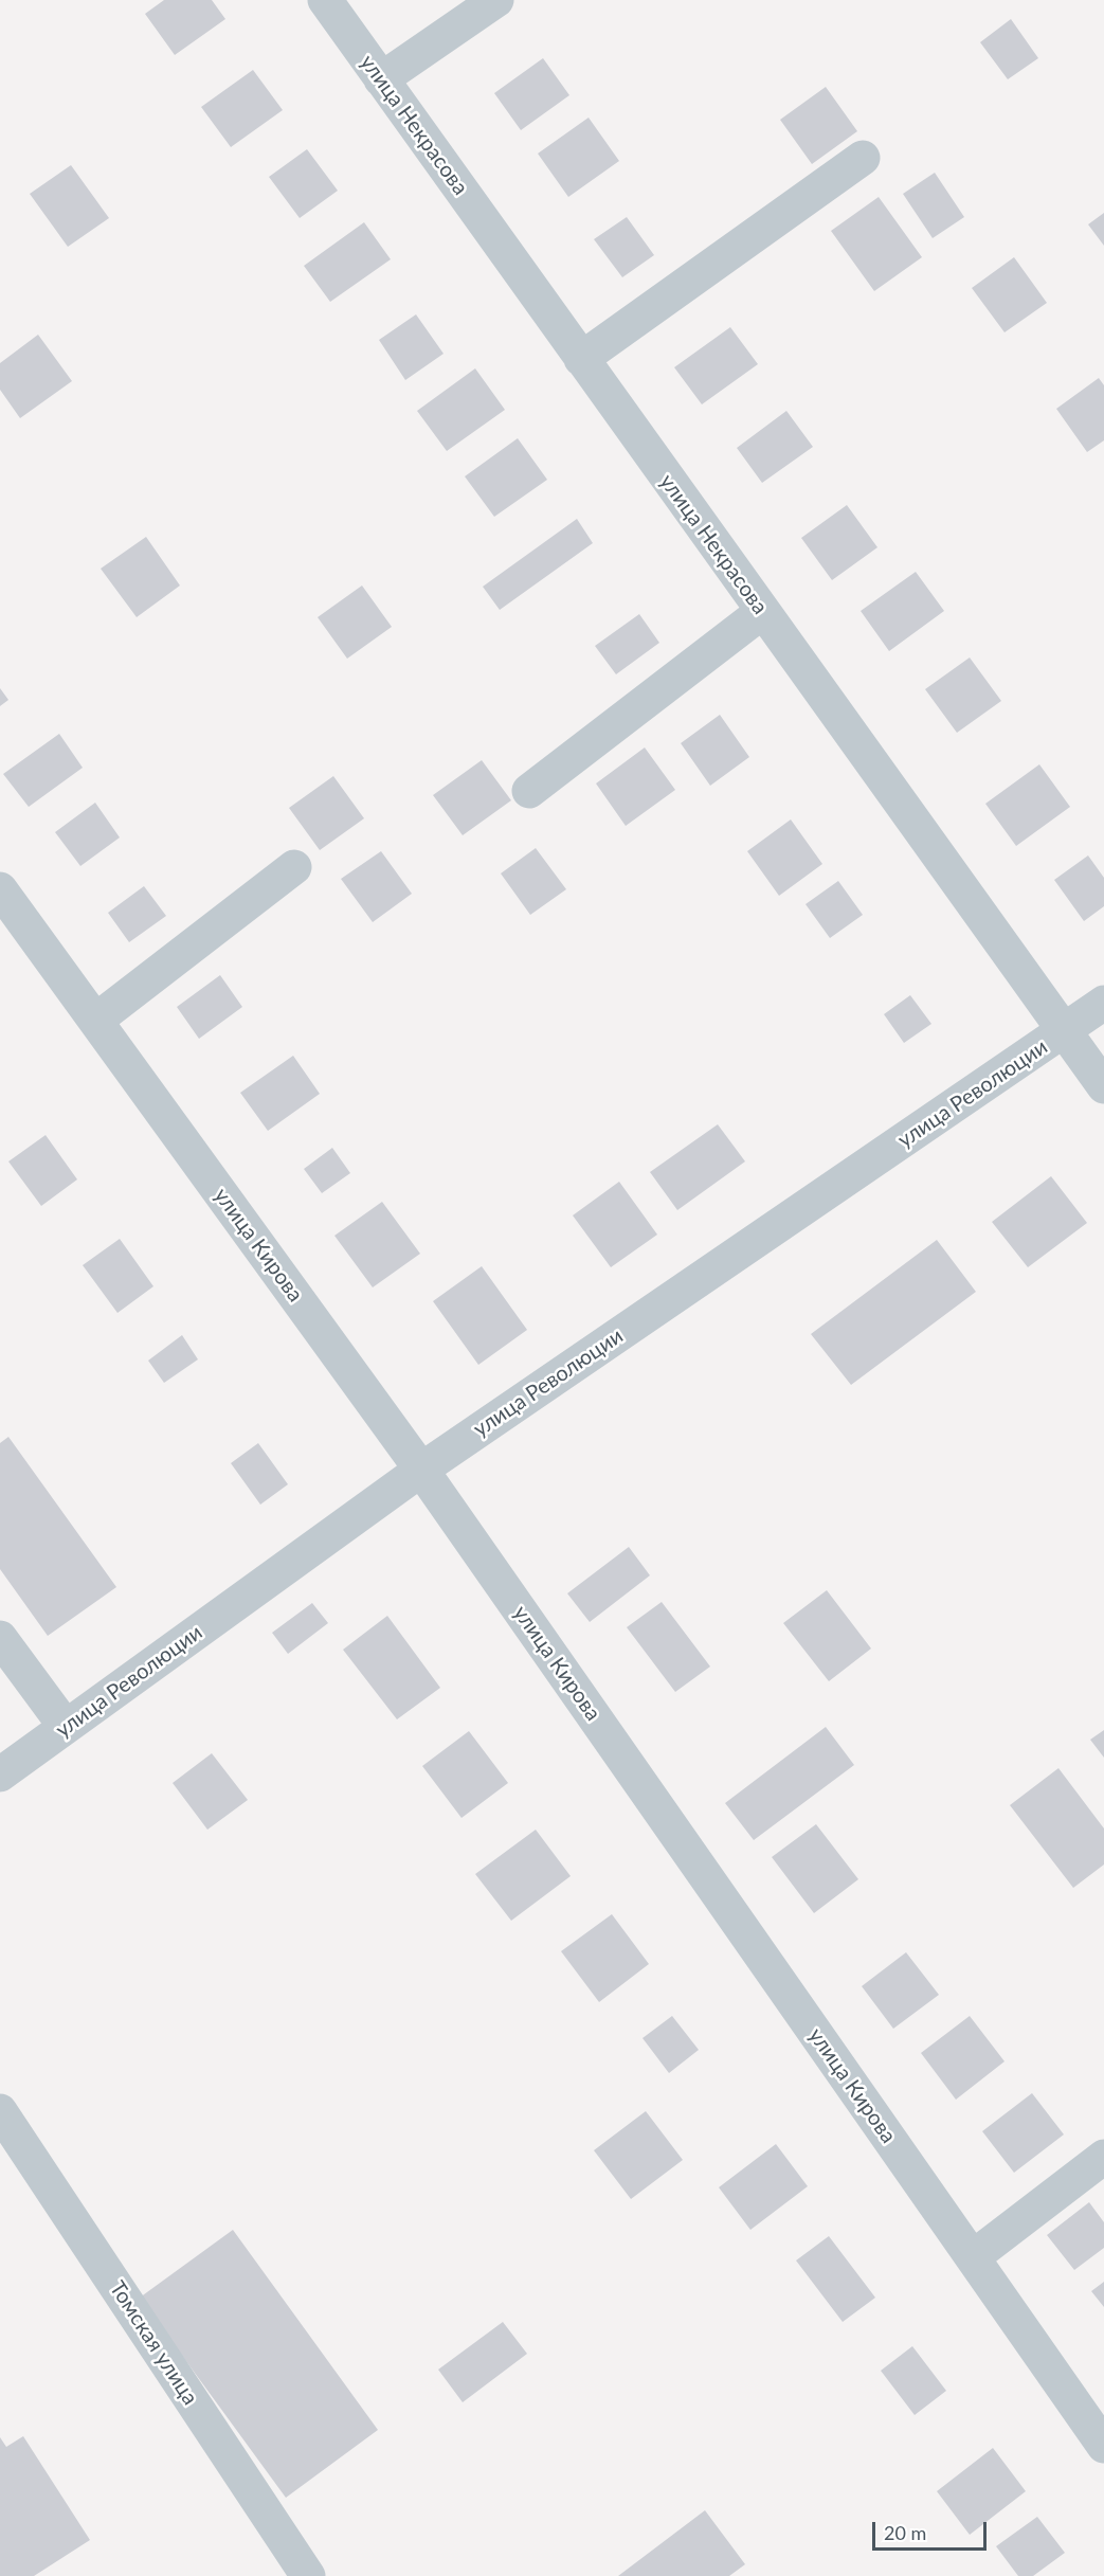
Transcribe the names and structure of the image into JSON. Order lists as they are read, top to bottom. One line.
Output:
{"streets":{"street":["улица Некрасова","улица Революции","улица Кирова","Томская улица"]},"crossings":[["улица Некрасова","улица Революции"],["улица Революции","улица Кирова"]],"scale_bar":"20 m"}
